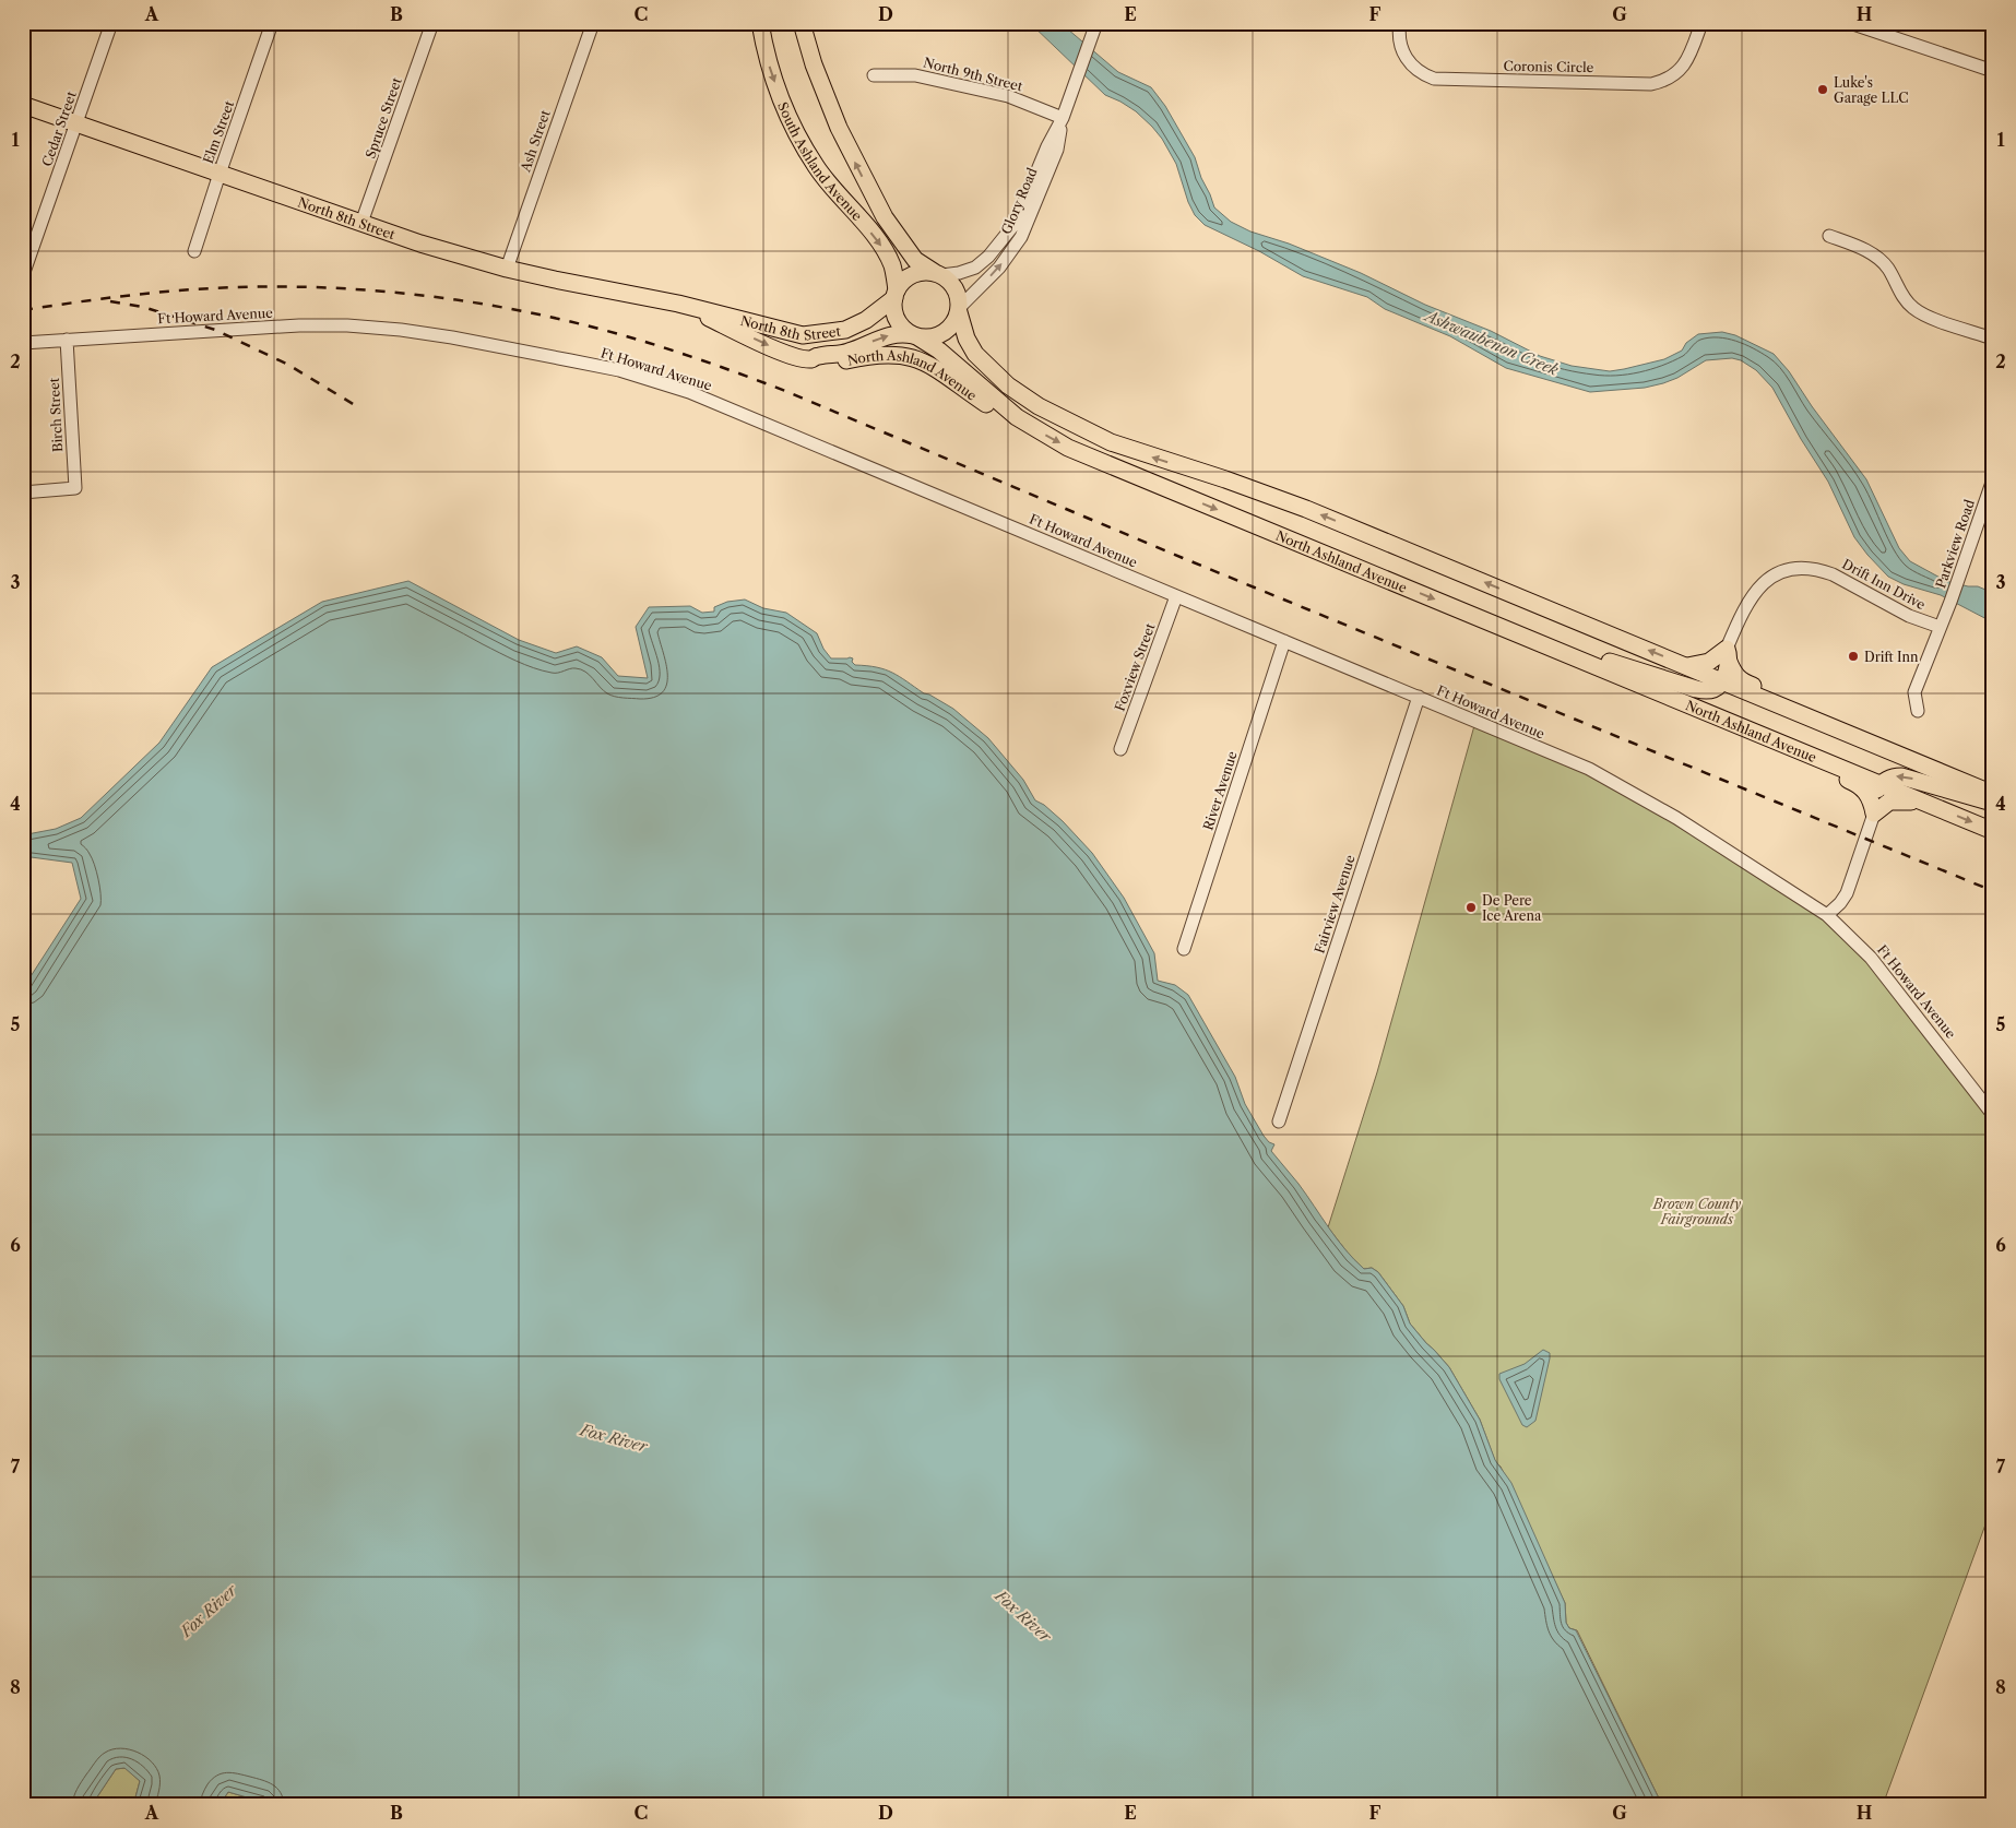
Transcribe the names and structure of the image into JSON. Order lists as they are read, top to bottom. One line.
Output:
{"streets":{"main road":["South Ashland Avenue","North 8th Street","North Ashland Avenue"],"street":["Coronis Circle","North 9th Street","Spruce Street","Cedar Street","Elm Street","Ash Street","Glory Road","Ft Howard Avenue","Birch Street","Parkview Road","Drift Inn Drive","Foxview Street","River Avenue","Fairview Avenue"]},"crossings":[["North 9th Street","Glory Road"],["Spruce Street","North 8th Street"],["Cedar Street","North 8th Street"],["Elm Street","North 8th Street"],["Ash Street","North 8th Street"],["South Ashland Avenue","Glory Road"],["South Ashland Avenue","North 8th Street"],["Glory Road","North 8th Street"],["North 8th Street","North Ashland Avenue"],["Ft Howard Avenue","Birch Street"],["Ft Howard Avenue","Foxview Street"],["Ft Howard Avenue","River Avenue"],["Ft Howard Avenue","Fairview Avenue"],["Parkview Road","Drift Inn Drive"]],"water":["Ashwaubenon Creek","Fox River"],"parks":["Brown County Fairgrounds"],"places":["Luke's Garage LLC","Drift Inn","De Pere Ice Arena"],"grid":{"columns":["A","B","C","D","E","F","G","H"],"rows":["1","2","3","4","5","6","7","8"]}}
